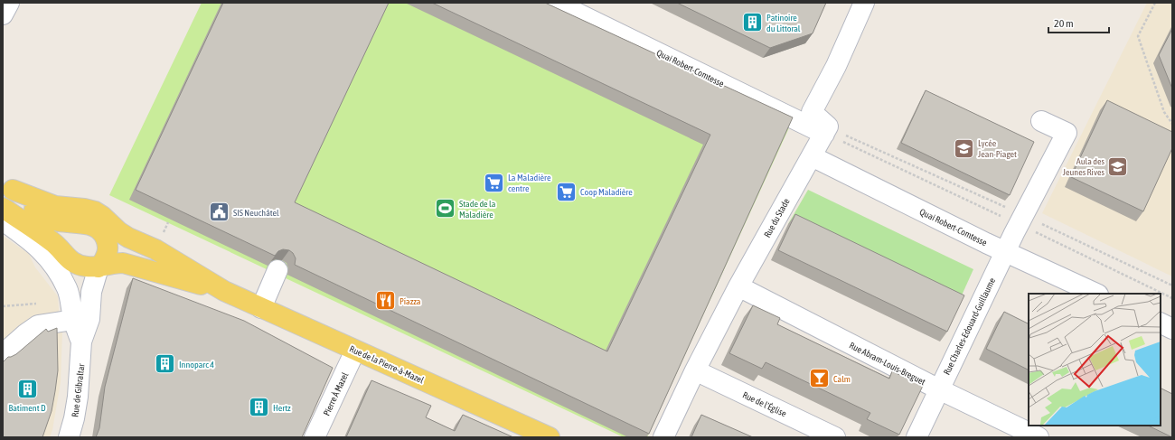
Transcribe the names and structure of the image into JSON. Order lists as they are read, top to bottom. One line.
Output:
{"streets":{"main road":["Rue de la Pierre-à-Mazel"],"street":["Quai Robert-Comtesse","Rue du Stade","Rue Charles-Edouard-Guillaume","Rue Abram-Louis-Breguet","Rue de Gibraltar","Pierre À Mazel","Rue de l'Église"]},"crossings":[["Quai Robert-Comtesse","Rue du Stade"],["Quai Robert-Comtesse","Rue Charles-Edouard-Guillaume"],["Rue du Stade","Rue Abram-Louis-Breguet"],["Rue du Stade","Rue de l'Église"],["Rue Charles-Edouard-Guillaume","Rue Abram-Louis-Breguet"],["Rue de la Pierre-à-Mazel","Rue de Gibraltar"],["Rue de la Pierre-à-Mazel","Pierre À Mazel"]],"places":{"building":["Patinoire du Littoral","Innoparc 4","Batiment D","Hertz"],"school or university":["Lycée Jean-Piaget","Aula des Jeunes Rives"],"supermarket":["La Maladière centre","Coop Maladière"],"sports":["Stade de la Maladière"],"public building":["SIS Neuchâtel"],"restaurant":["Piazza"],"bar":["Calm"]},"scale_bar":"20 m"}
